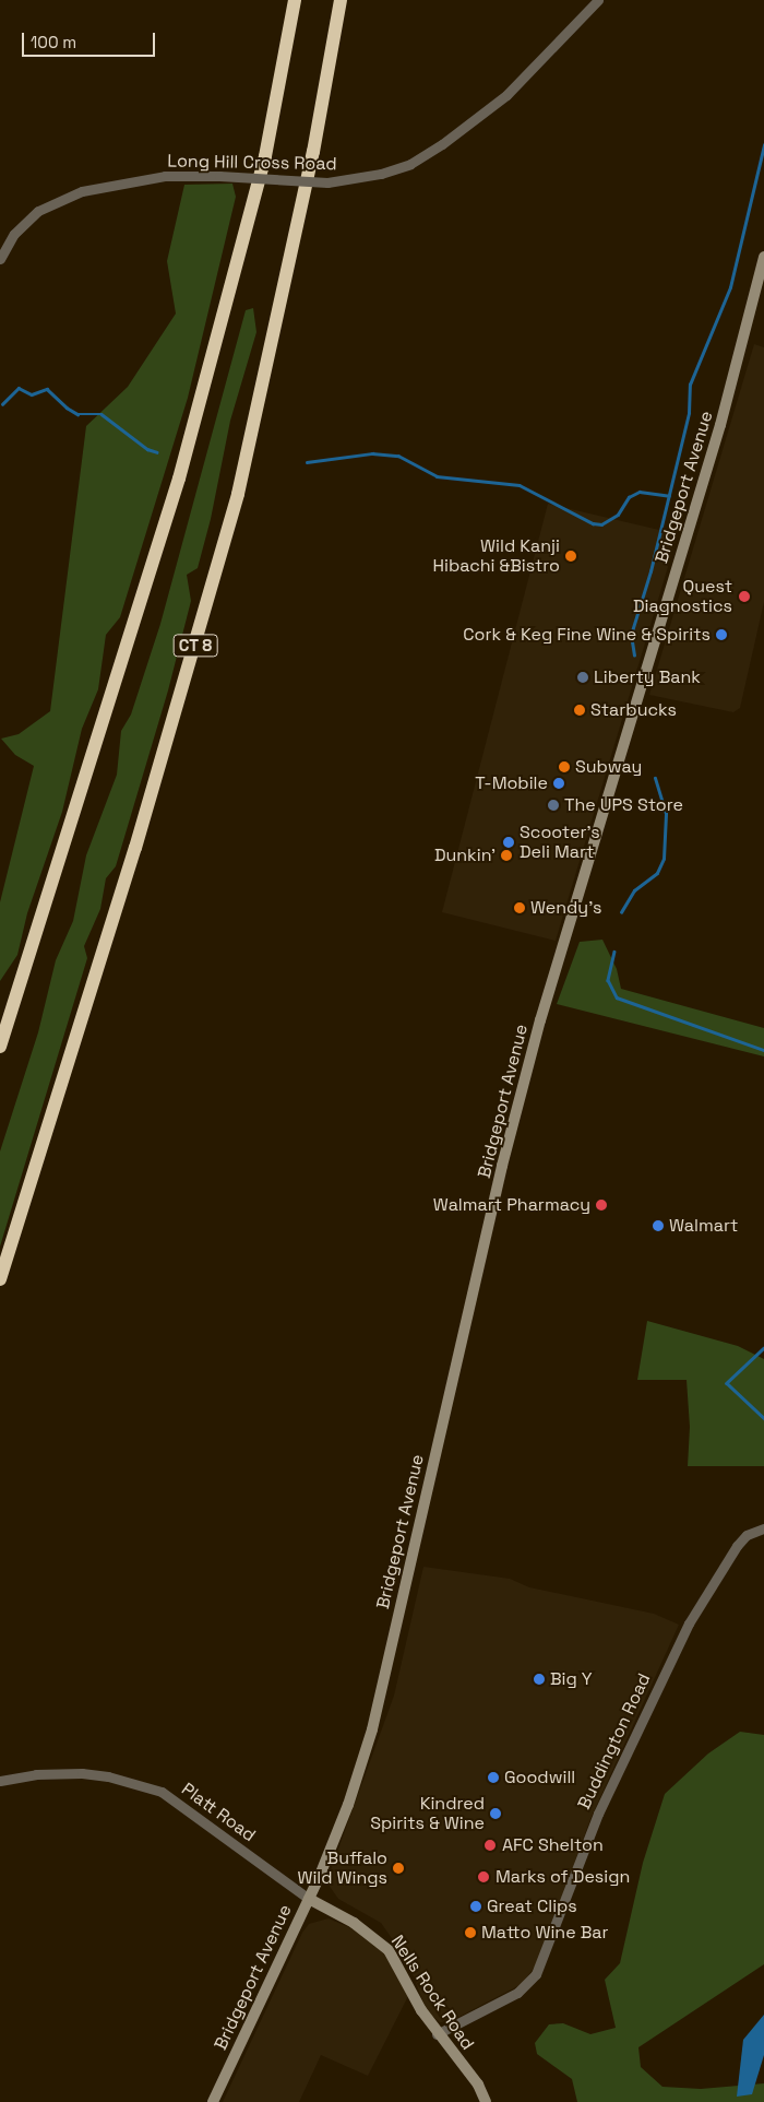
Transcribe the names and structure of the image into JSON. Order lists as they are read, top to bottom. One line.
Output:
{"streets":{"highway":["CT 8"],"main road":["Bridgeport Avenue","Nells Rock Road"],"street":["Long Hill Cross Road","Buddington Road","Platt Road"]},"crossings":[["Bridgeport Avenue","Platt Road"],["Bridgeport Avenue","Nells Rock Road"],["Buddington Road","Nells Rock Road"],["Platt Road","Nells Rock Road"]],"places":["Wild Kanji Hibachi &Bistro","Quest Diagnostics","Cork & Keg Fine Wine & Spirits","Liberty Bank","Starbucks","Subway","T-Mobile","The UPS Store","Scooter's Deli Mart","Dunkin'","Wendy's","Walmart Pharmacy","Walmart","Big Y","Goodwill","Kindred Spirits & Wine","AFC Shelton","Buffalo Wild Wings","Marks of Design","Great Clips","Matto Wine Bar"],"scale_bar":"100 m"}
